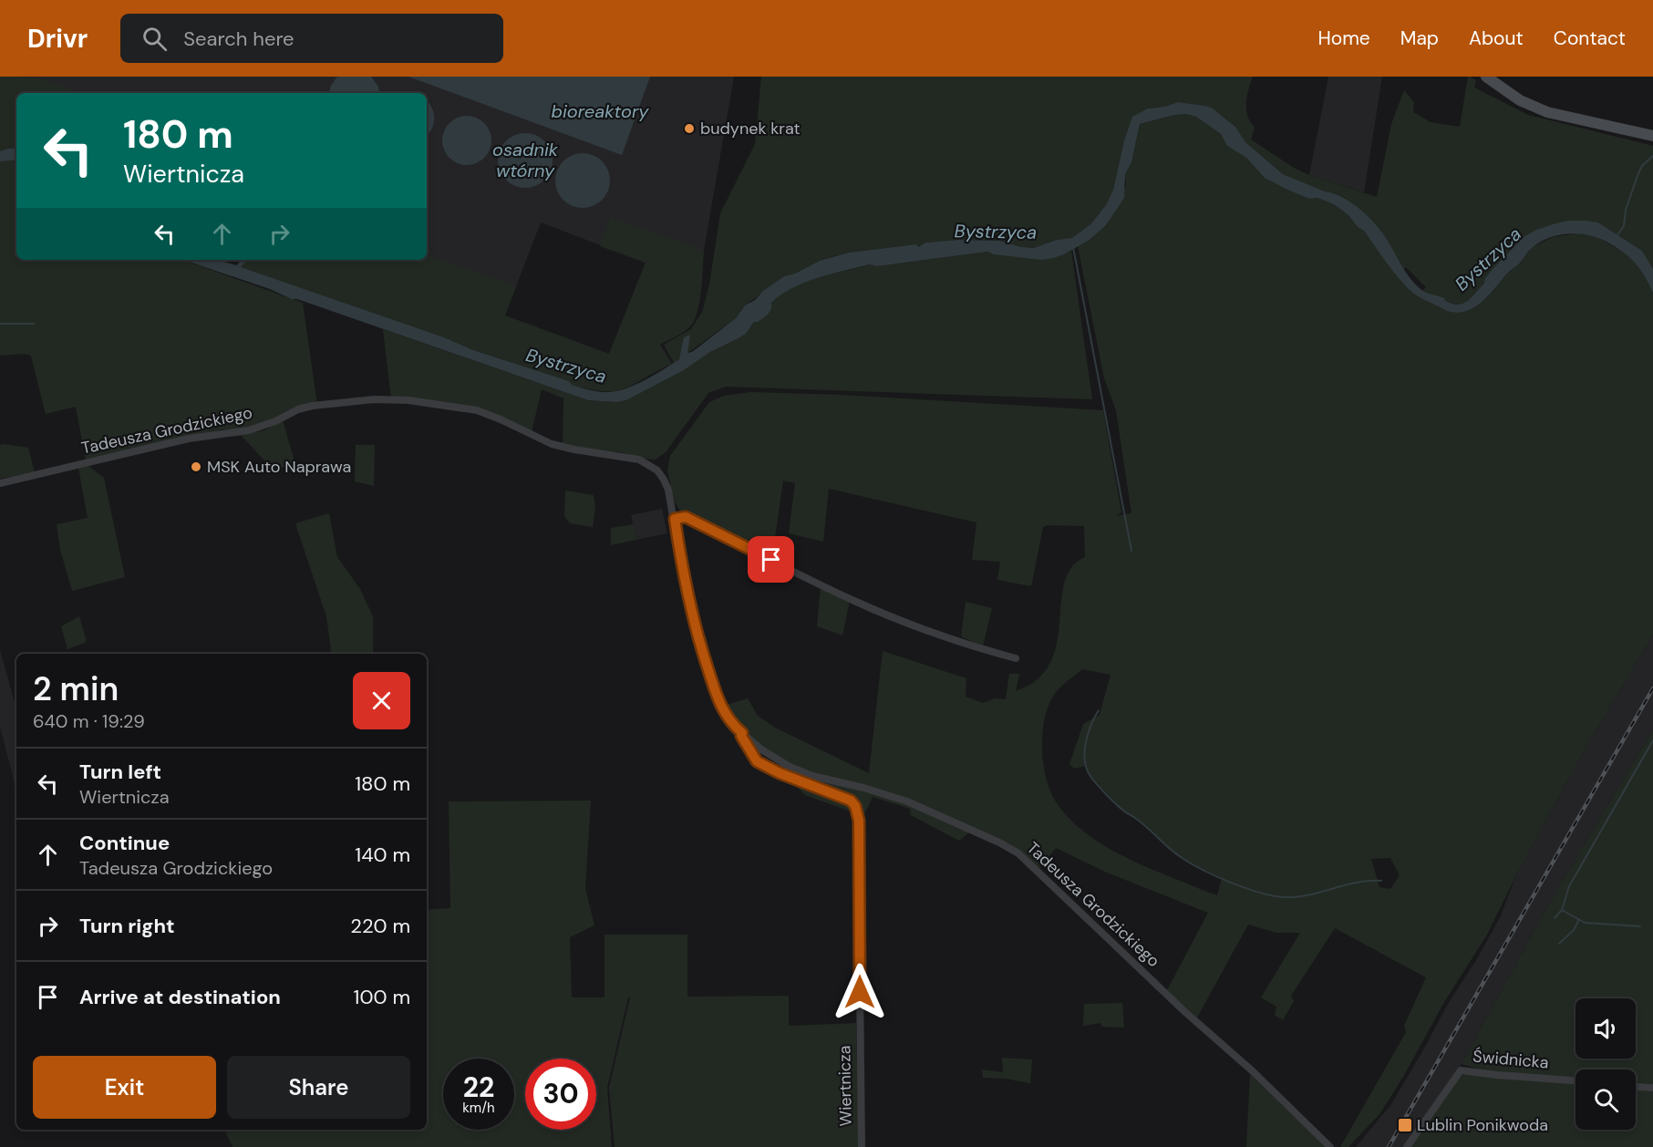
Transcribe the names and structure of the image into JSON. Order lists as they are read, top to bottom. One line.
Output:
{"streets":{"street":["Tadeusza Grodzickiego","Świdnicka","Wiertnicza"]},"crossings":[["Tadeusza Grodzickiego","Wiertnicza"]],"water":["bioreaktory","osadnik wtórny","Bystrzyca"],"places":{"other":["budynek krat","MSK Auto Naprawa"],"transit":["Lublin Ponikwoda"]},"page":{"header":"Drivr","search":"Search here","nav":["Home","Map","About","Contact"],"turn":["180 m","Wiertnicza"],"heading":["2 min","640 m · 19:29"],"list":[{"name":"Turn left","note":"Wiertnicza","value":"180 m"},{"name":"Continue","note":"Tadeusza Grodzickiego","value":"140 m"},{"name":"Turn right","value":"220 m"},{"name":"Arrive at destination","value":"100 m"}],"buttons":["Exit","Share"],"speed":"22 km/h","limit":"30"}}
